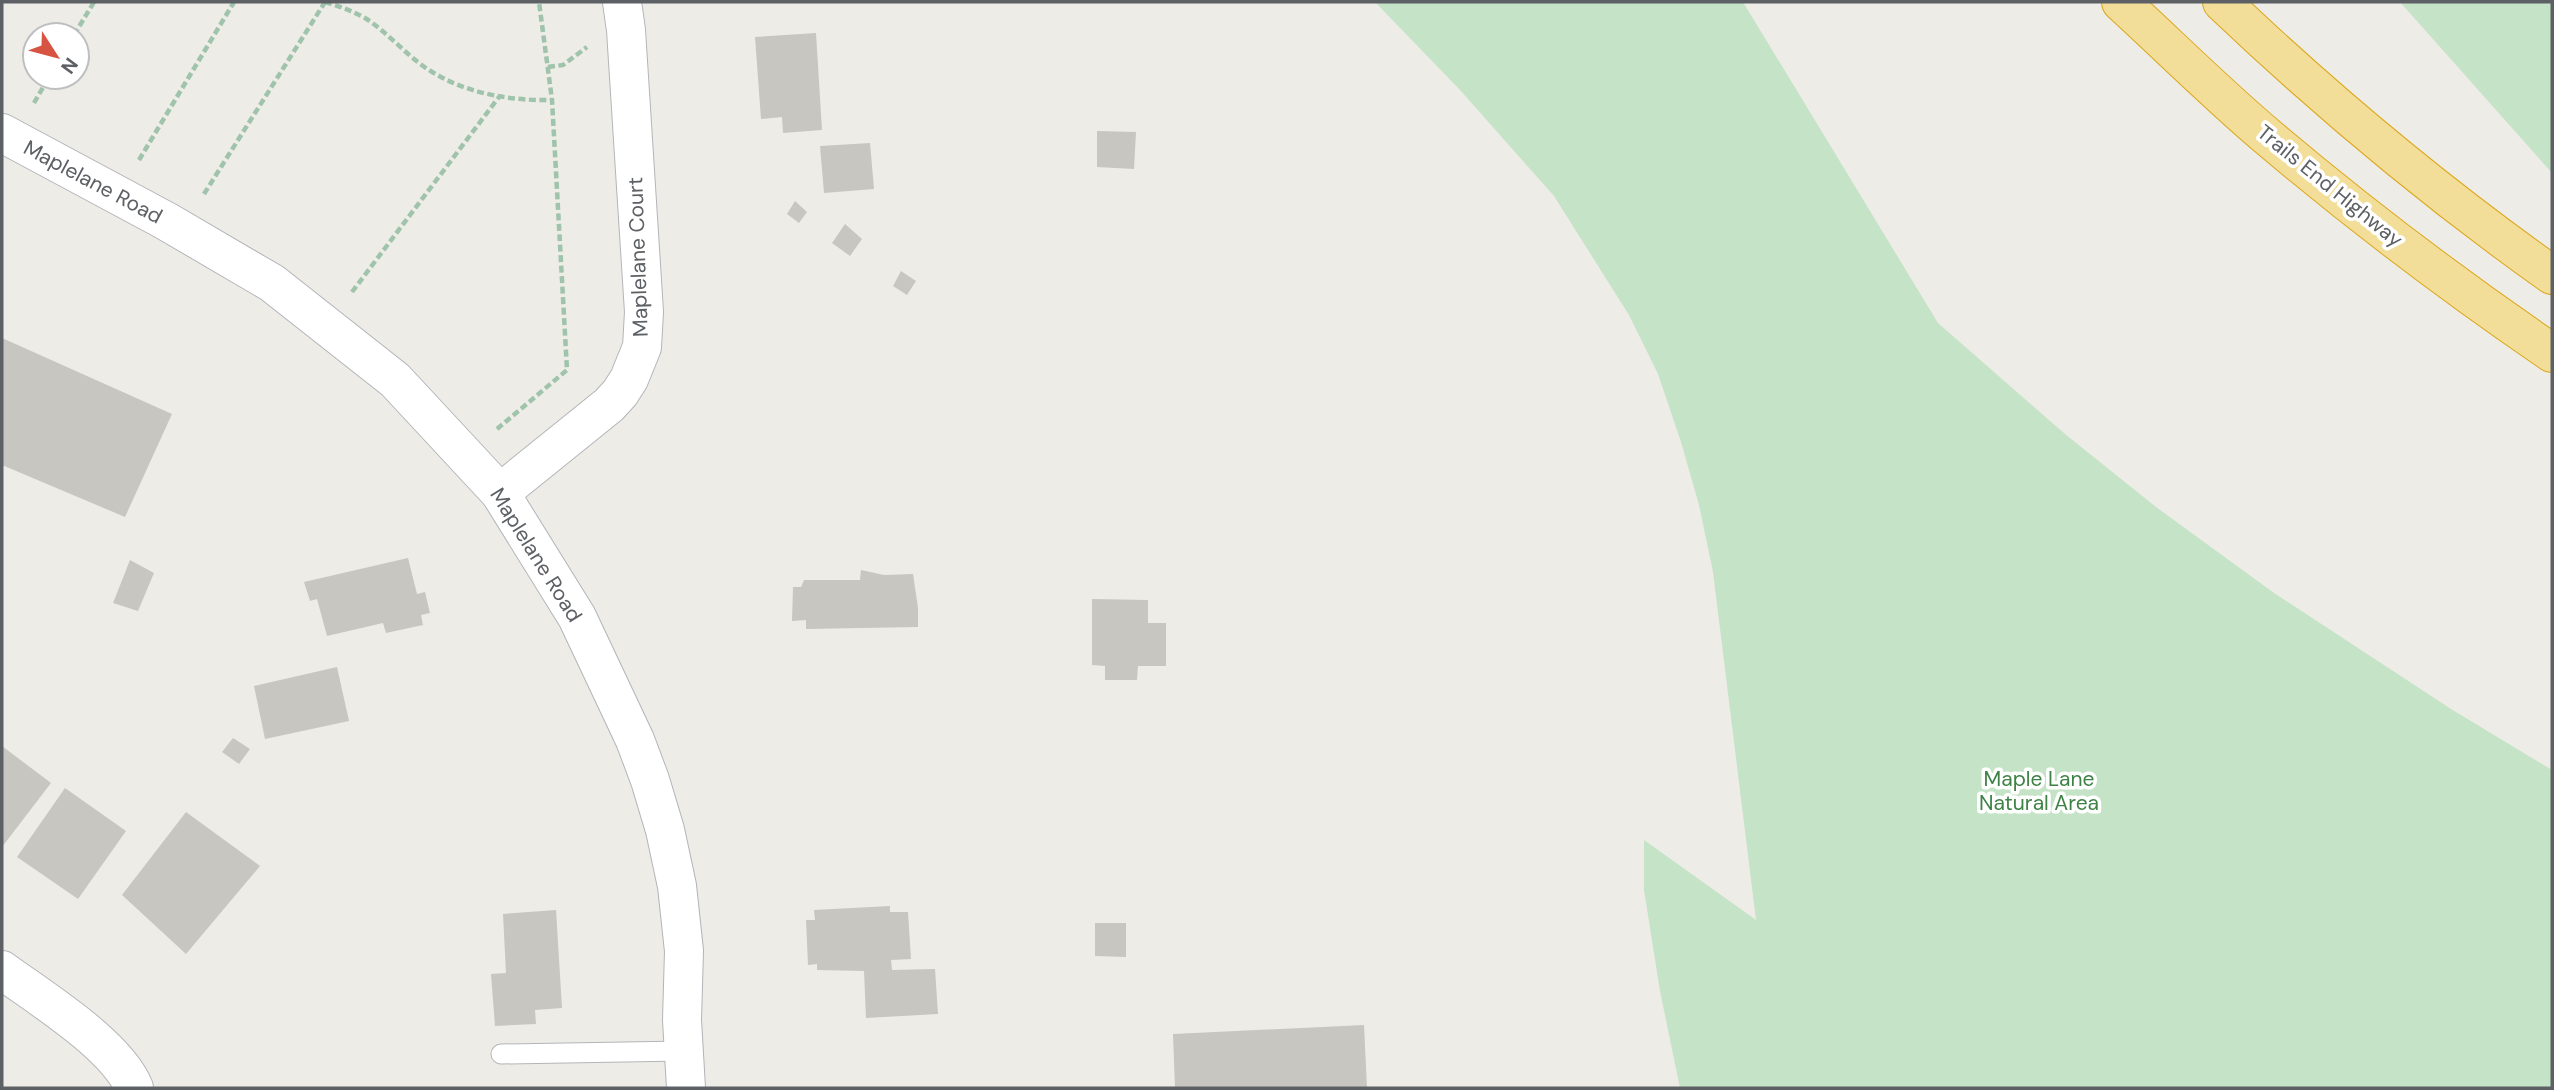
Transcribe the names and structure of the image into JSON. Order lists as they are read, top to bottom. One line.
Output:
{"streets":{"highway":["Trails End Highway"],"main road":["Maplelane Road","Maplelane Court"]},"crossings":[["Maplelane Road","Maplelane Court"]],"parks":["Maple Lane Natural Area"],"north":"bottom right"}
